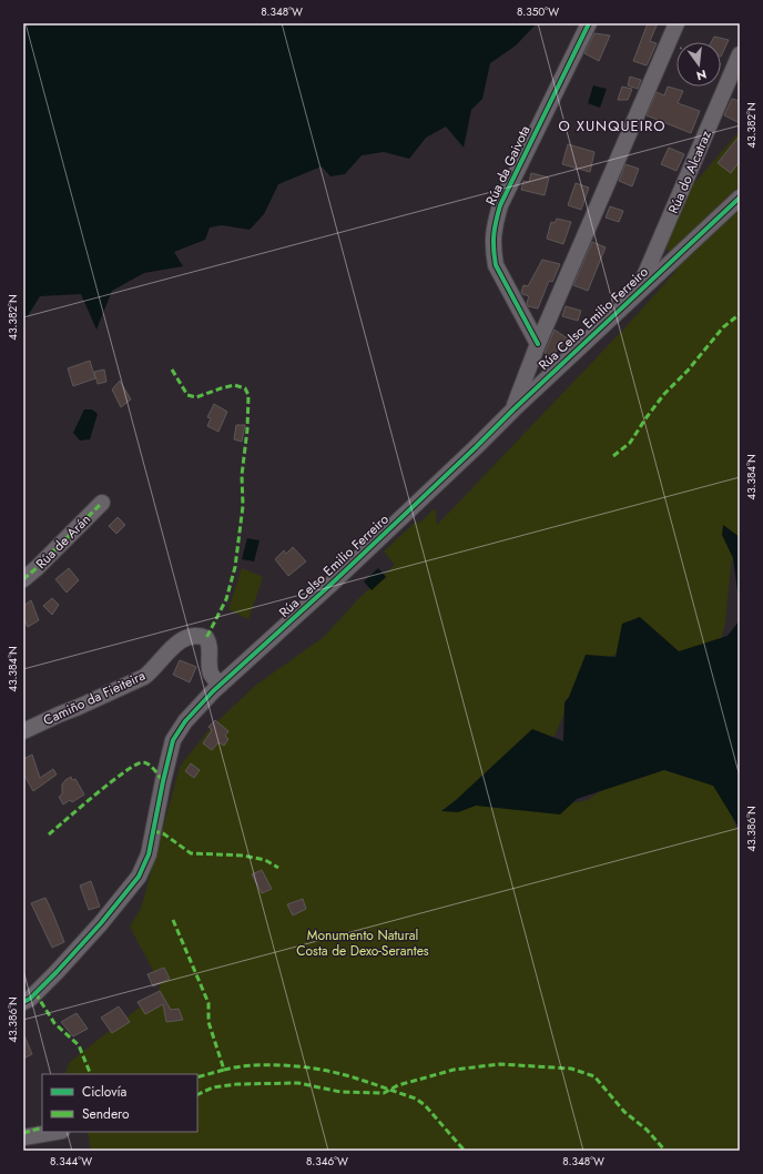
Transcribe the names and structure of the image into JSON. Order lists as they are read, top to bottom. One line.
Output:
{"streets":{"street":["Rúa da Gaivota","Rúa do Alcatraz","Rúa Celso Emilio Ferreiro","Rúa de Arán","Camiño da Fieiteira"]},"crossings":[["Rúa do Alcatraz","Rúa Celso Emilio Ferreiro"],["Rúa Celso Emilio Ferreiro","Camiño da Fieiteira"]],"districts":["O XUNQUEIRO"],"parks":["Monumento Natural Costa de Dexo-Serantes"],"legend":["Ciclovía","Sendero"],"north":"bottom","coordinates":["8.348°W","8.350°W","43.382°N","43.384°N","43.386°N","8.344°W","8.346°W"]}
